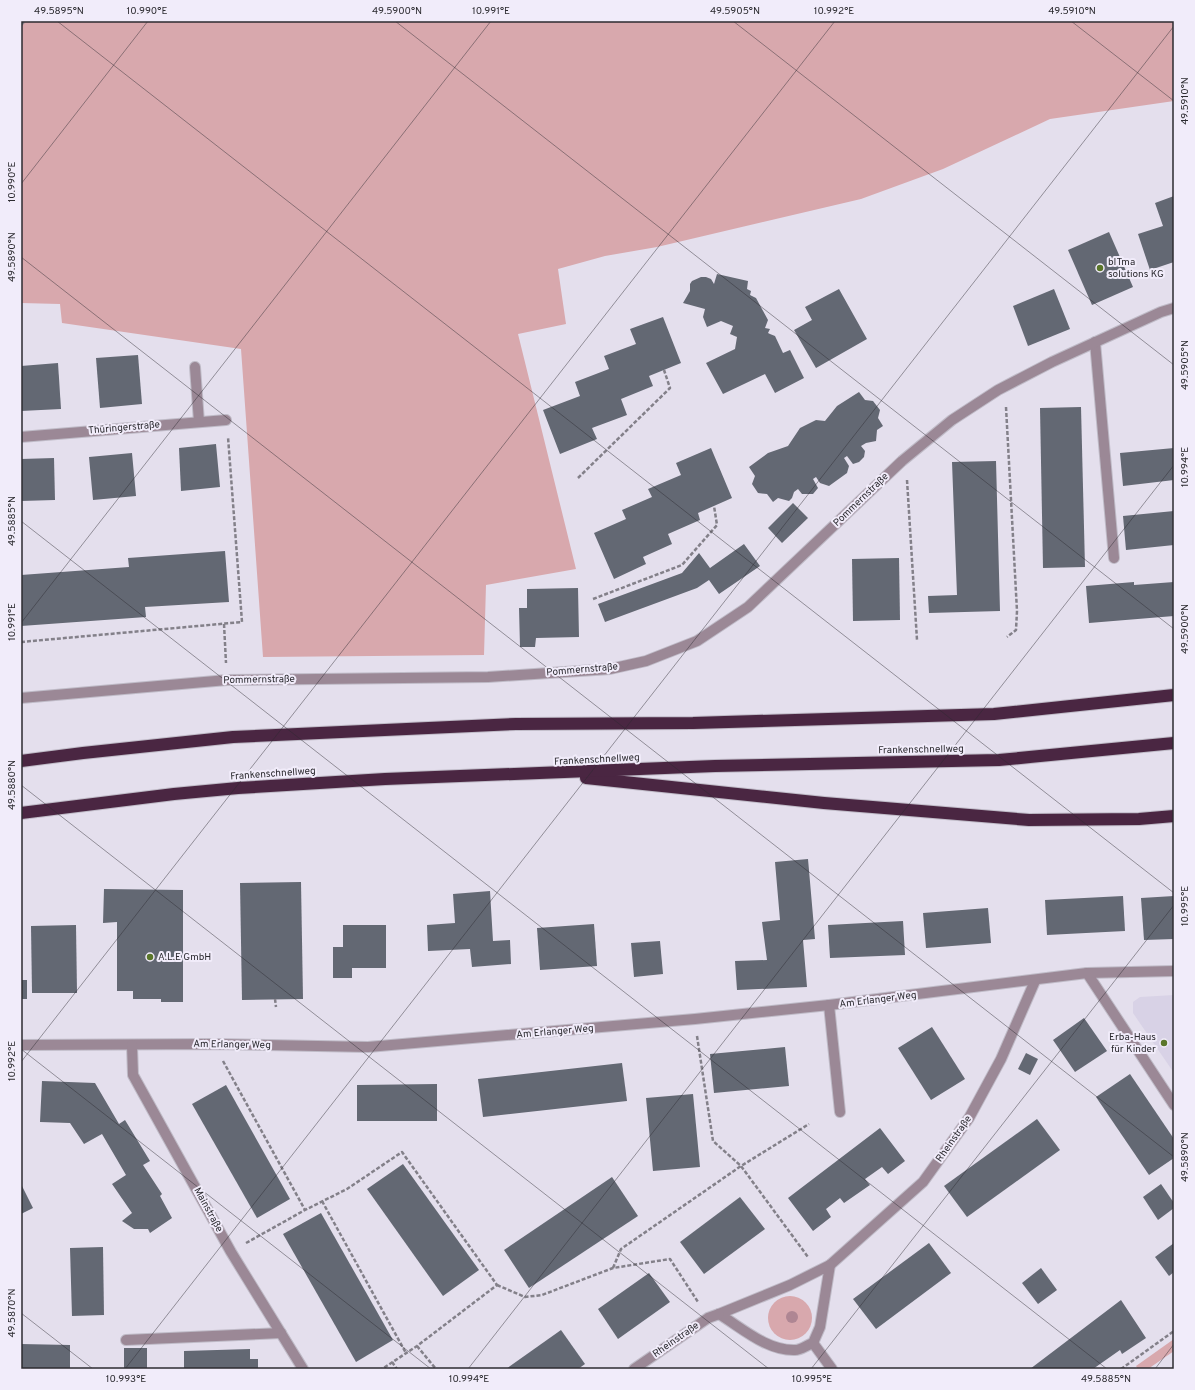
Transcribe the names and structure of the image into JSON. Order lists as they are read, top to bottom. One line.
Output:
{"streets":{"highway":["Frankenschnellweg"],"street":["Thüringerstraße","Pommernstraße","Am Erlanger Weg","Rheinstraße","Mainstraße"]},"crossings":[["Am Erlanger Weg","Rheinstraße"],["Am Erlanger Weg","Mainstraße"]],"places":["bITma solutions KG","A.L.E GmbH","Erba-Haus für Kinder"],"coordinates":["49.5895°N","10.990°E","49.5900°N","10.991°E","49.5905°N","10.992°E","49.5910°N","49.5890°N","10.994°E","49.5885°N","49.5880°N","10.995°E","49.5870°N","10.993°E"]}
